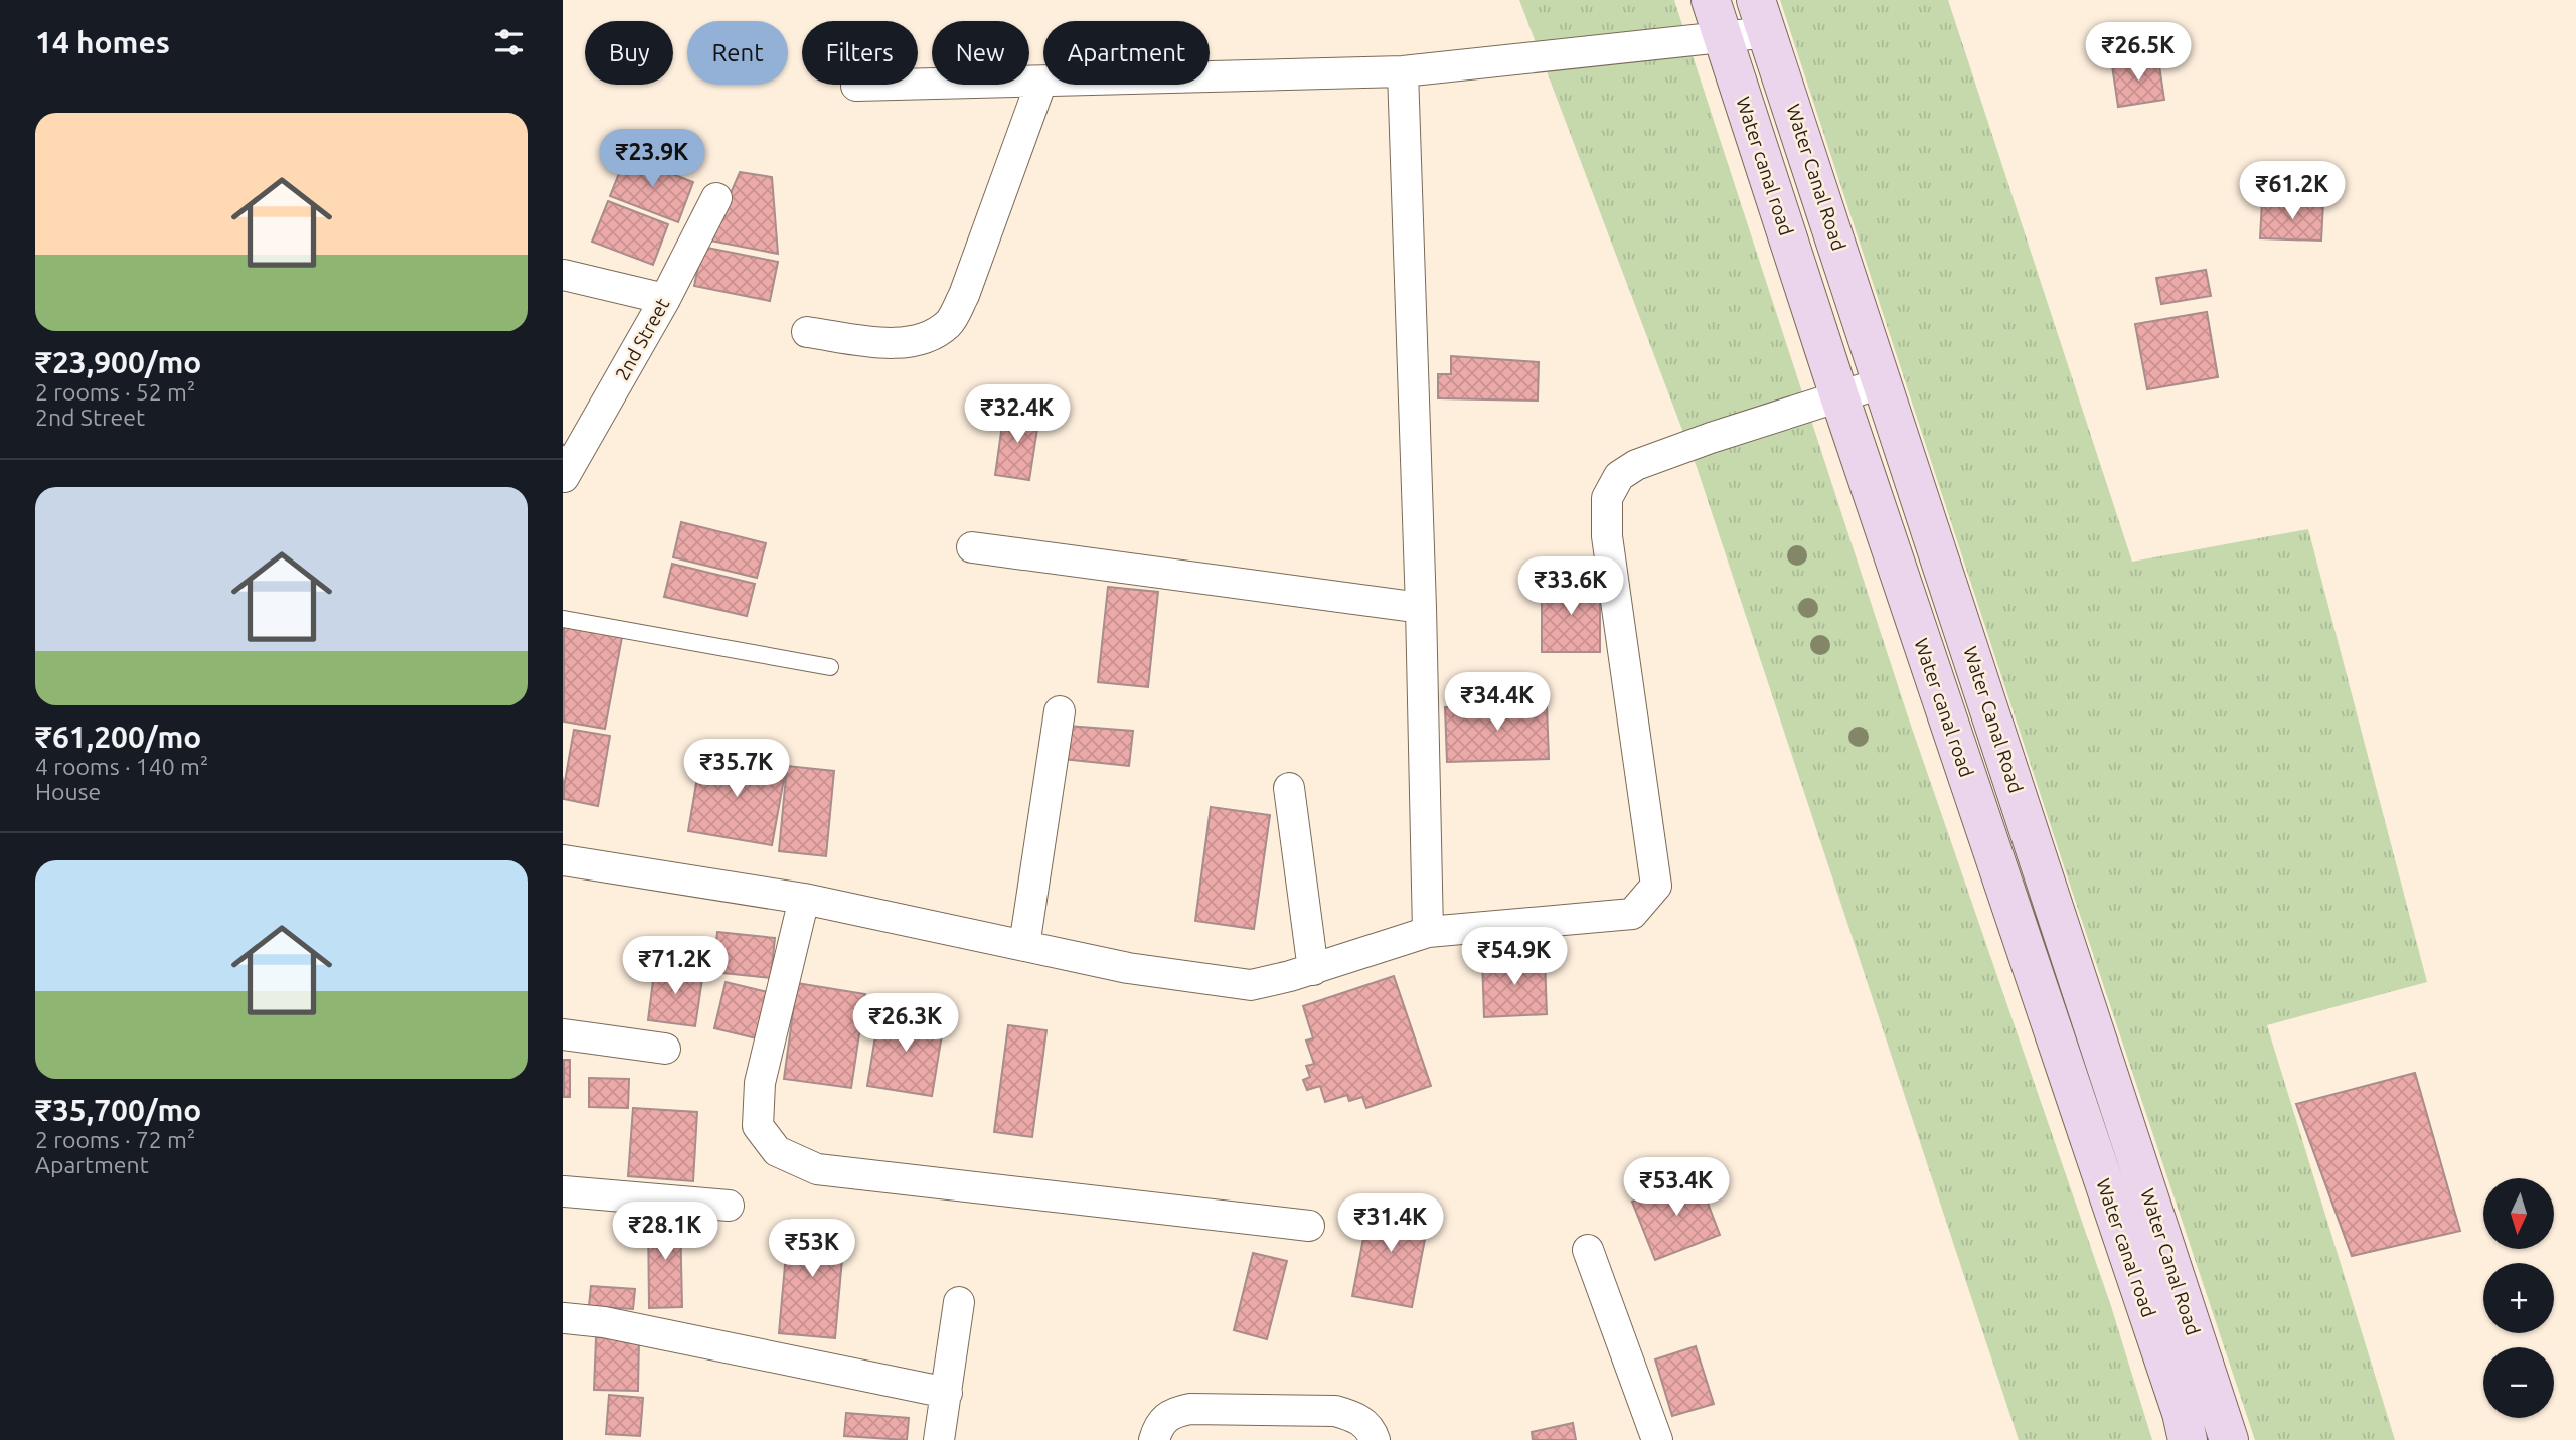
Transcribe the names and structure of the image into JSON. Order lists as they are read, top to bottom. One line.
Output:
{"streets":{"main road":["Water canal road","Water Canal Road"],"street":["2nd Street"]},"north":"bottom","page":{"heading":"14 homes","chip":["Buy","Rent","Filters","New","Apartment"],"price":["₹26.5K","₹23.9K","₹61.2K","₹32.4K","₹33.6K","₹34.4K","₹35.7K","₹54.9K","₹71.2K","₹26.3K","₹53.4K","₹31.4K","₹28.1K","₹53K"],"list":[{"name":"₹23,900/mo","note":"2 rooms · 52 m² · 2nd Street"},{"name":"₹61,200/mo","note":"4 rooms · 140 m² · House"},{"name":"₹35,700/mo","note":"2 rooms · 72 m² · Apartment"}],"map_buttons":["+","−"]}}
